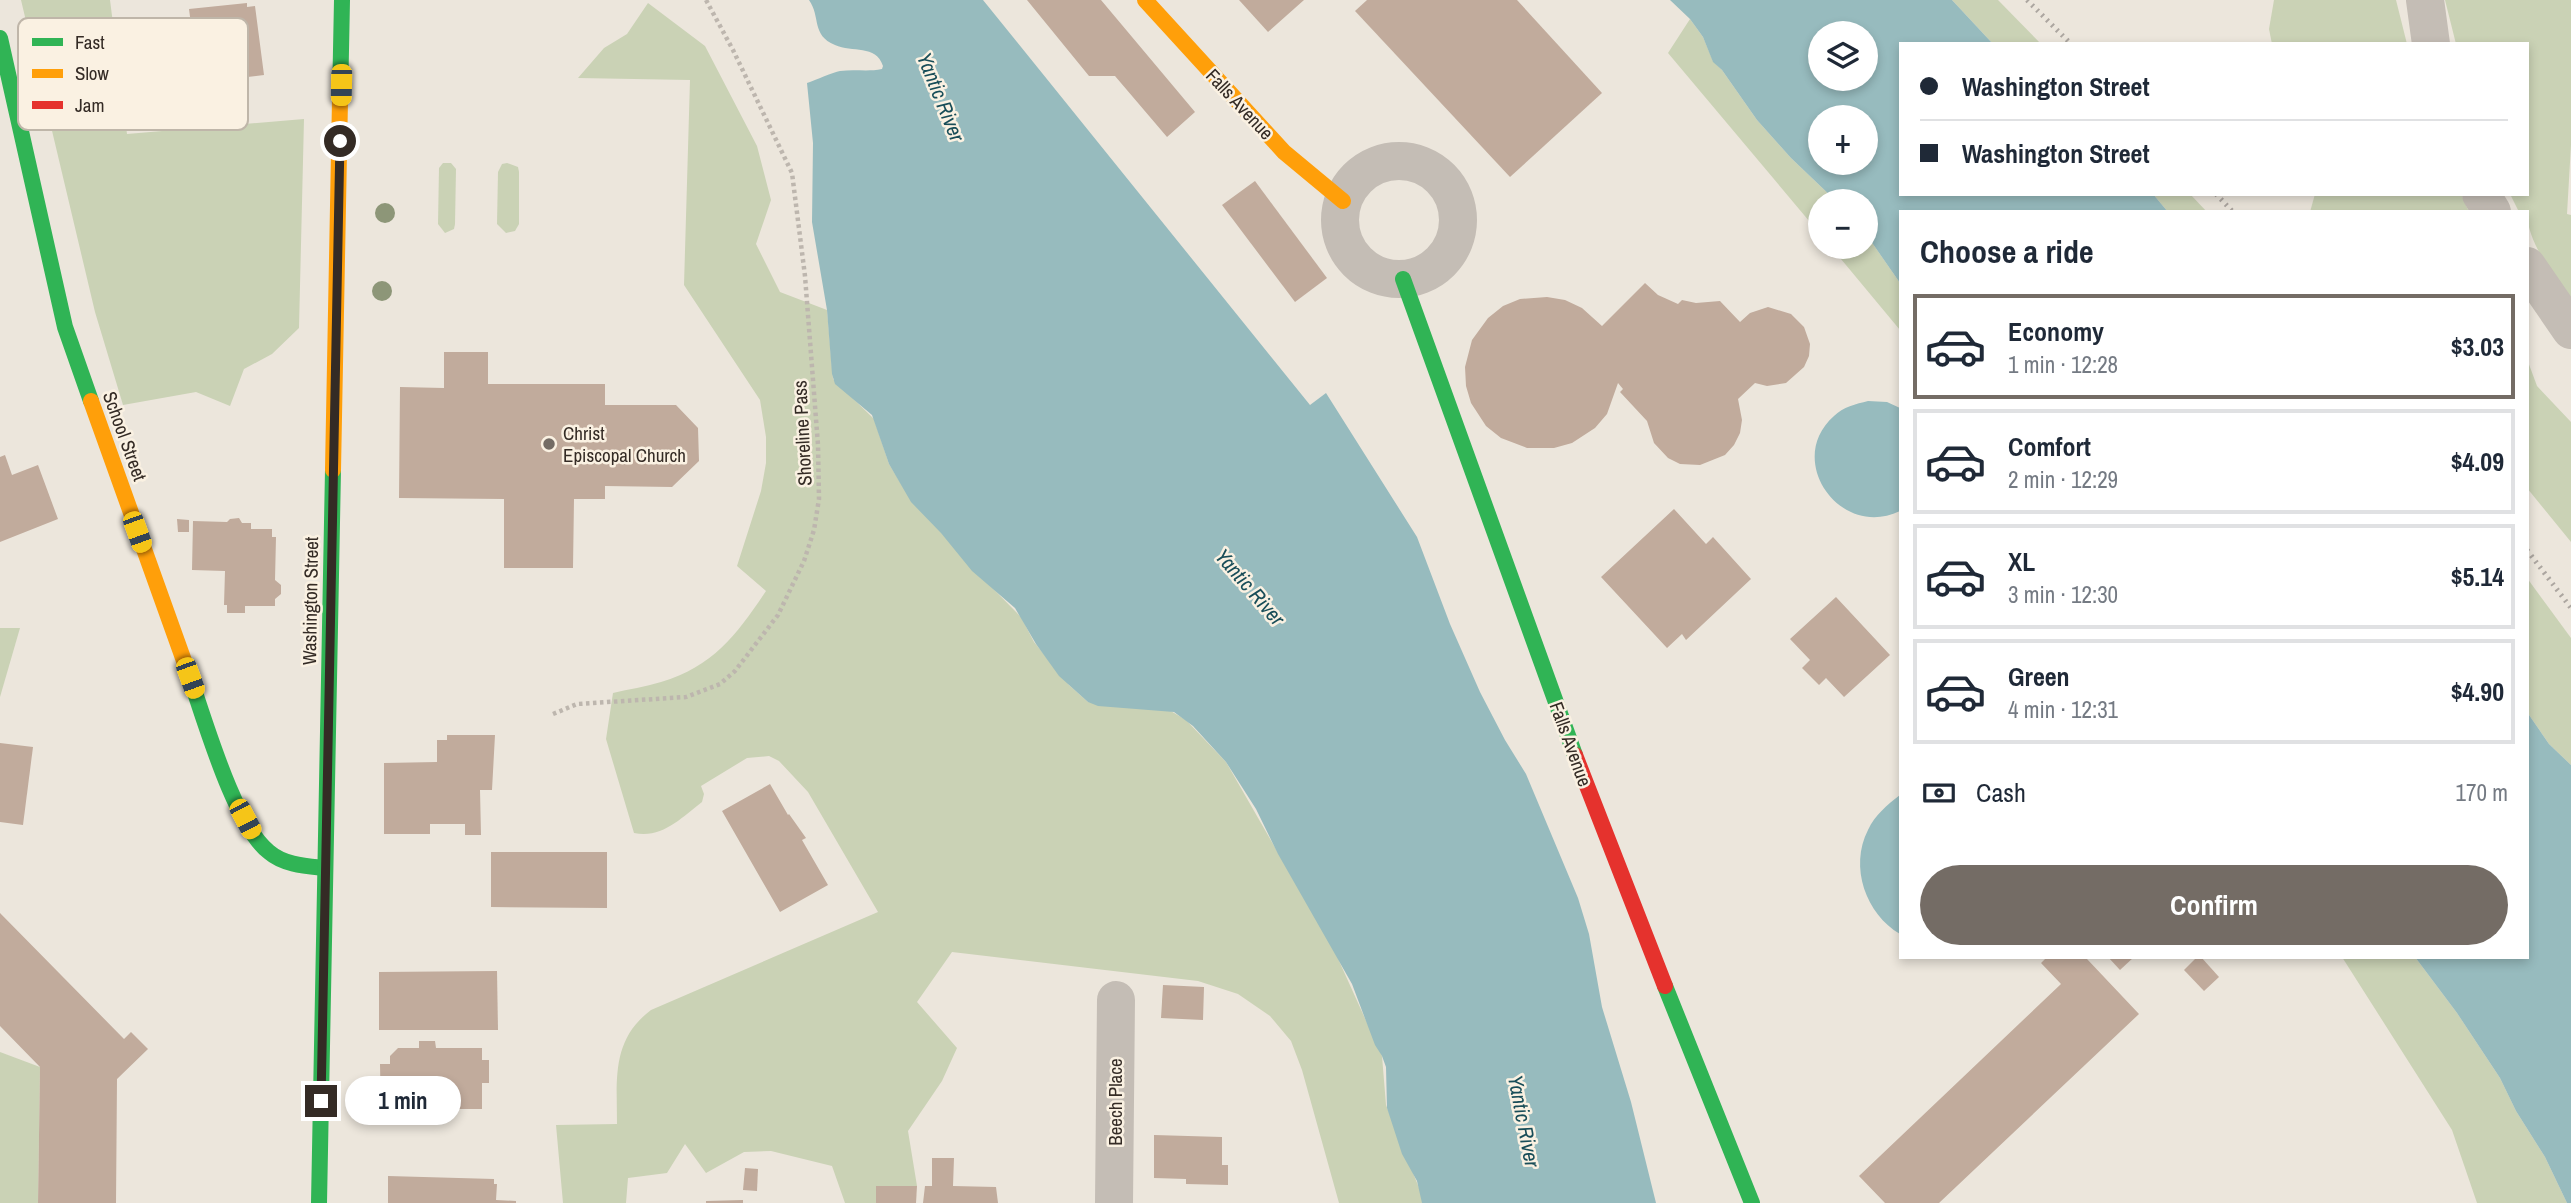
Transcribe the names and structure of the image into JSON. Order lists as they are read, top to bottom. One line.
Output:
{"streets":{"main road":["Falls Avenue","School Street","Washington Street"],"street":["Beech Place"],"path":["Shoreline Pass"]},"crossings":[["School Street","Washington Street"]],"water":["Yantic River"],"places":["Christ Episcopal Church"],"legend":["Fast","Slow","Jam"],"page":{"map_buttons":["+","−"],"banner":["Washington Street","Washington Street"],"heading":"Choose a ride","list":[{"name":"Economy","note":"1 min · 12:28","value":"$3.03"},{"name":"Comfort","note":"2 min · 12:29","value":"$4.09"},{"name":"XL","note":"3 min · 12:30","value":"$5.14"},{"name":"Green","note":"4 min · 12:31","value":"$4.90"}],"pay":["Cash","170 m"],"buttons":"Confirm","bubble":"1 min"}}
